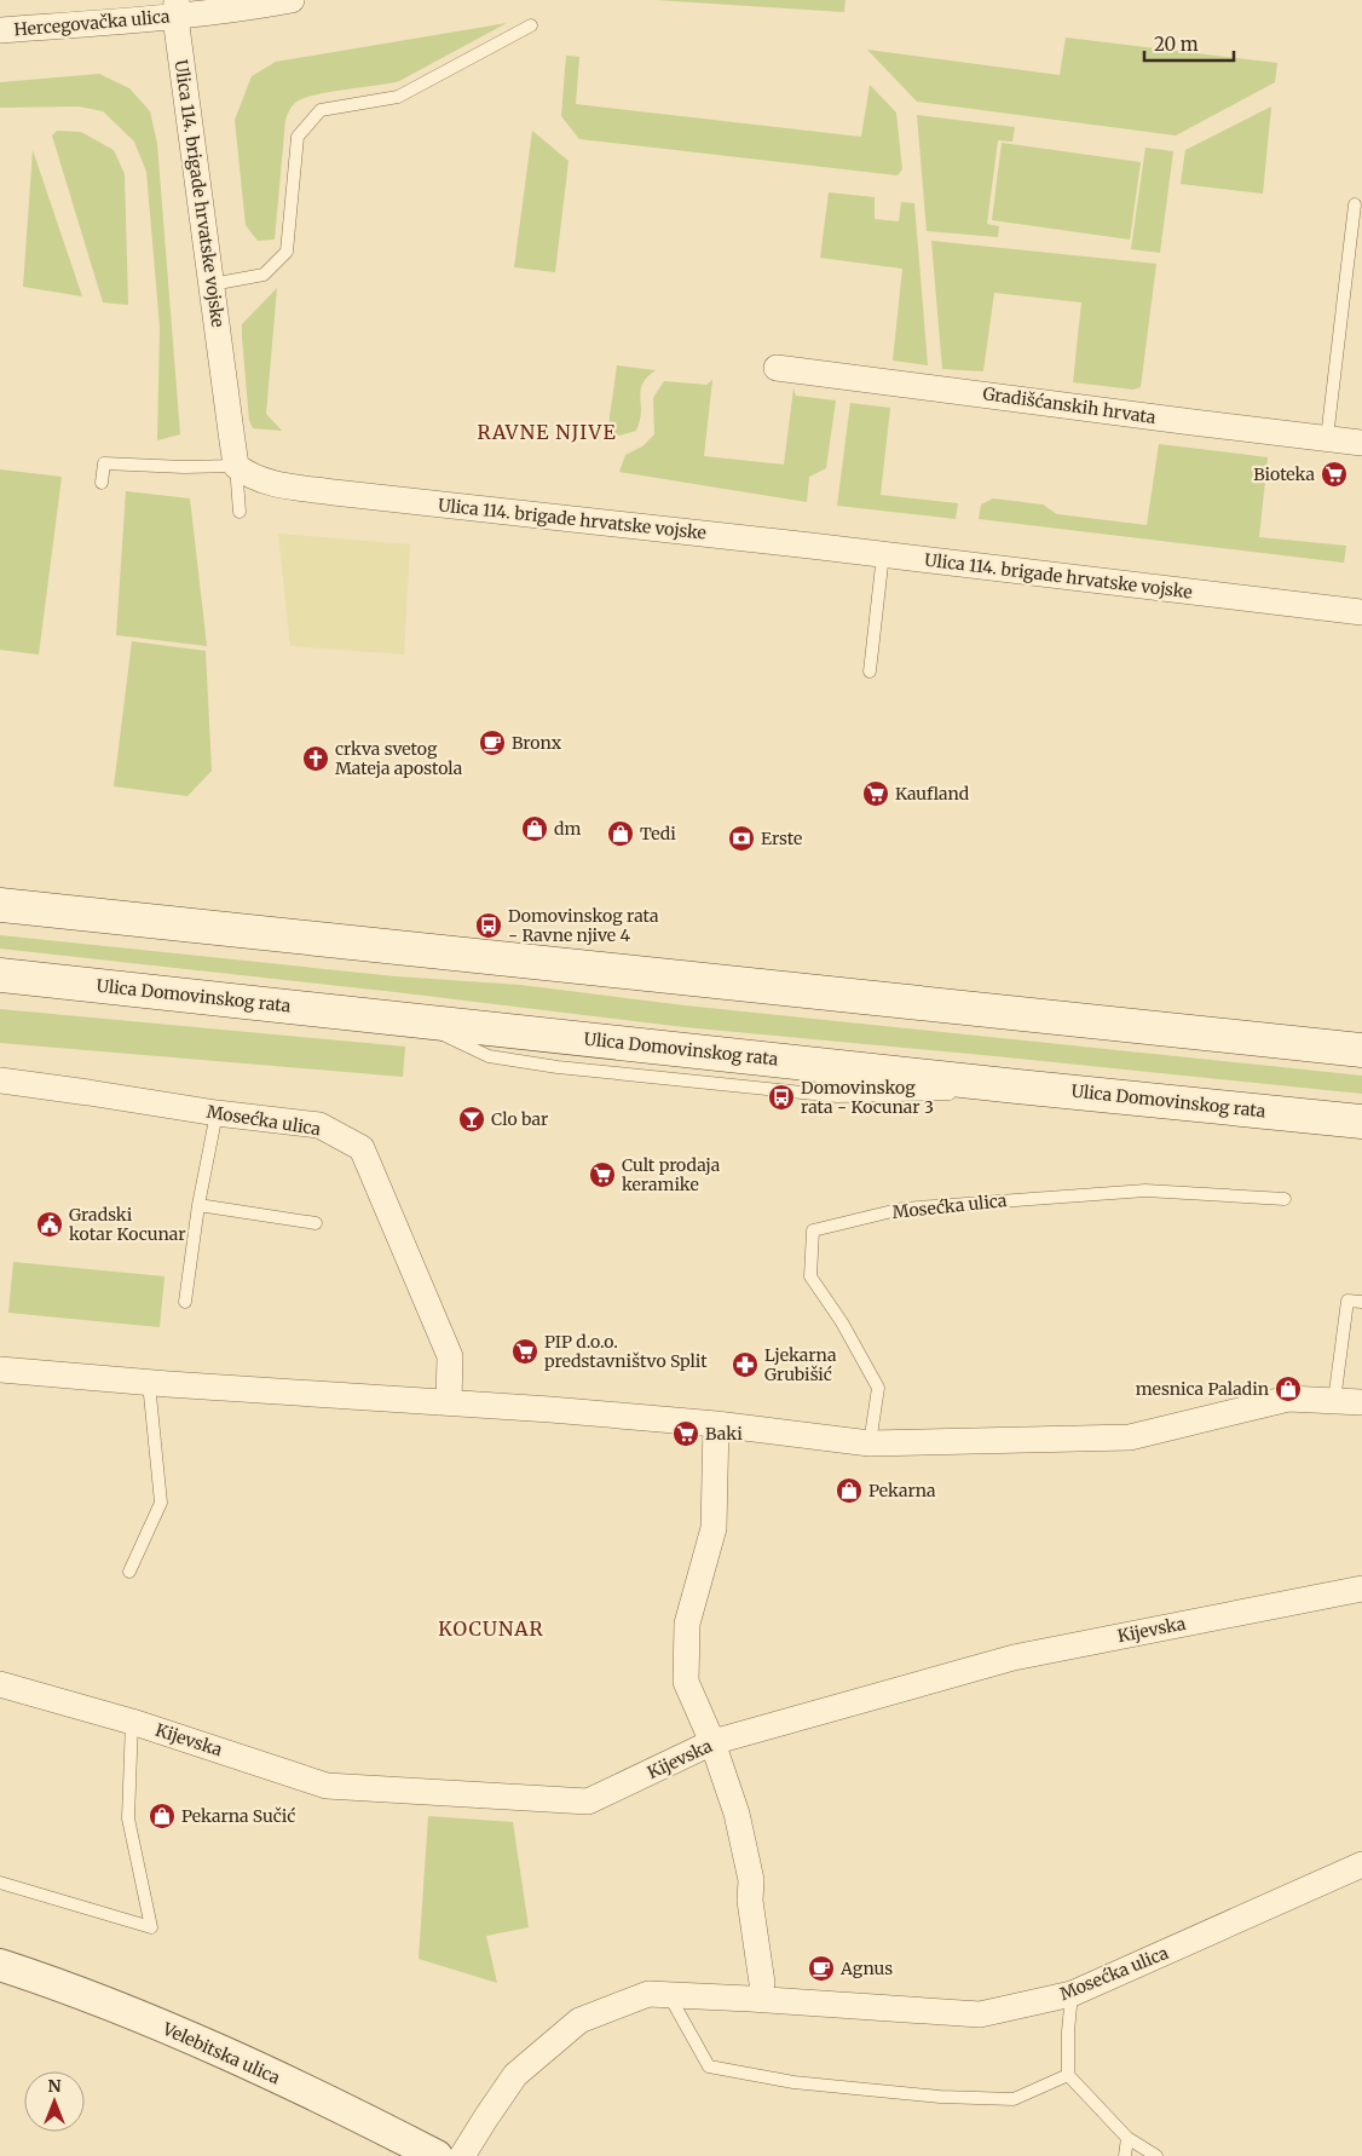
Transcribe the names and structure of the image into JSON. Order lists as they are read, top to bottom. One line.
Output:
{"streets":{"main road":["Ulica Domovinskog rata"],"street":["Hercegovačka ulica","Ulica 114. brigade hrvatske vojske","Gradišćanskih hrvata","Mosećka ulica","Kijevska","Velebitska ulica"]},"crossings":[["Hercegovačka ulica","Ulica 114. brigade hrvatske vojske"]],"districts":["RAVNE NJIVE","KOCUNAR"],"places":{"supermarket":["Bioteka","Kaufland","Cult prodaja keramike","PIP d.o.o. predstavništvo Split","Baki"],"cafe":["Bronx","Agnus"],"church":["crkva svetog Mateja apostola"],"shop":["dm","Tedi","mesnica Paladin","Pekarna","Pekarna Sučić"],"bank":["Erste"],"bus stop":["Domovinskog rata - Ravne njive 4","Domovinskog rata - Kocunar 3"],"bar":["Clo bar"],"public building":["Gradski kotar Kocunar"],"pharmacy":["Ljekarna Grubišić"]},"scale_bar":"20 m","north":"top"}
